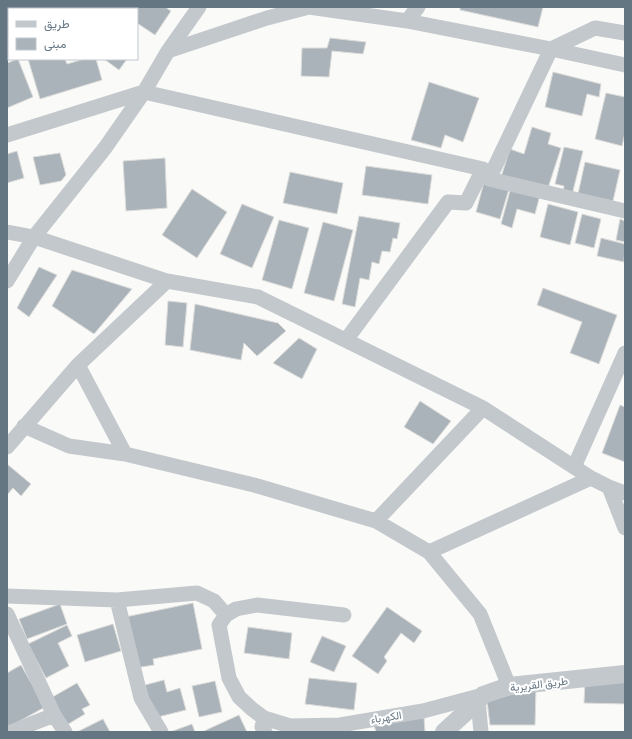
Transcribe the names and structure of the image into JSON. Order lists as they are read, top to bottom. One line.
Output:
{"streets":{"street":["طريق القريرية","الكهرباء"]},"crossings":[["طريق القريرية","الكهرباء"]],"legend":["طريق","مبنى"]}
